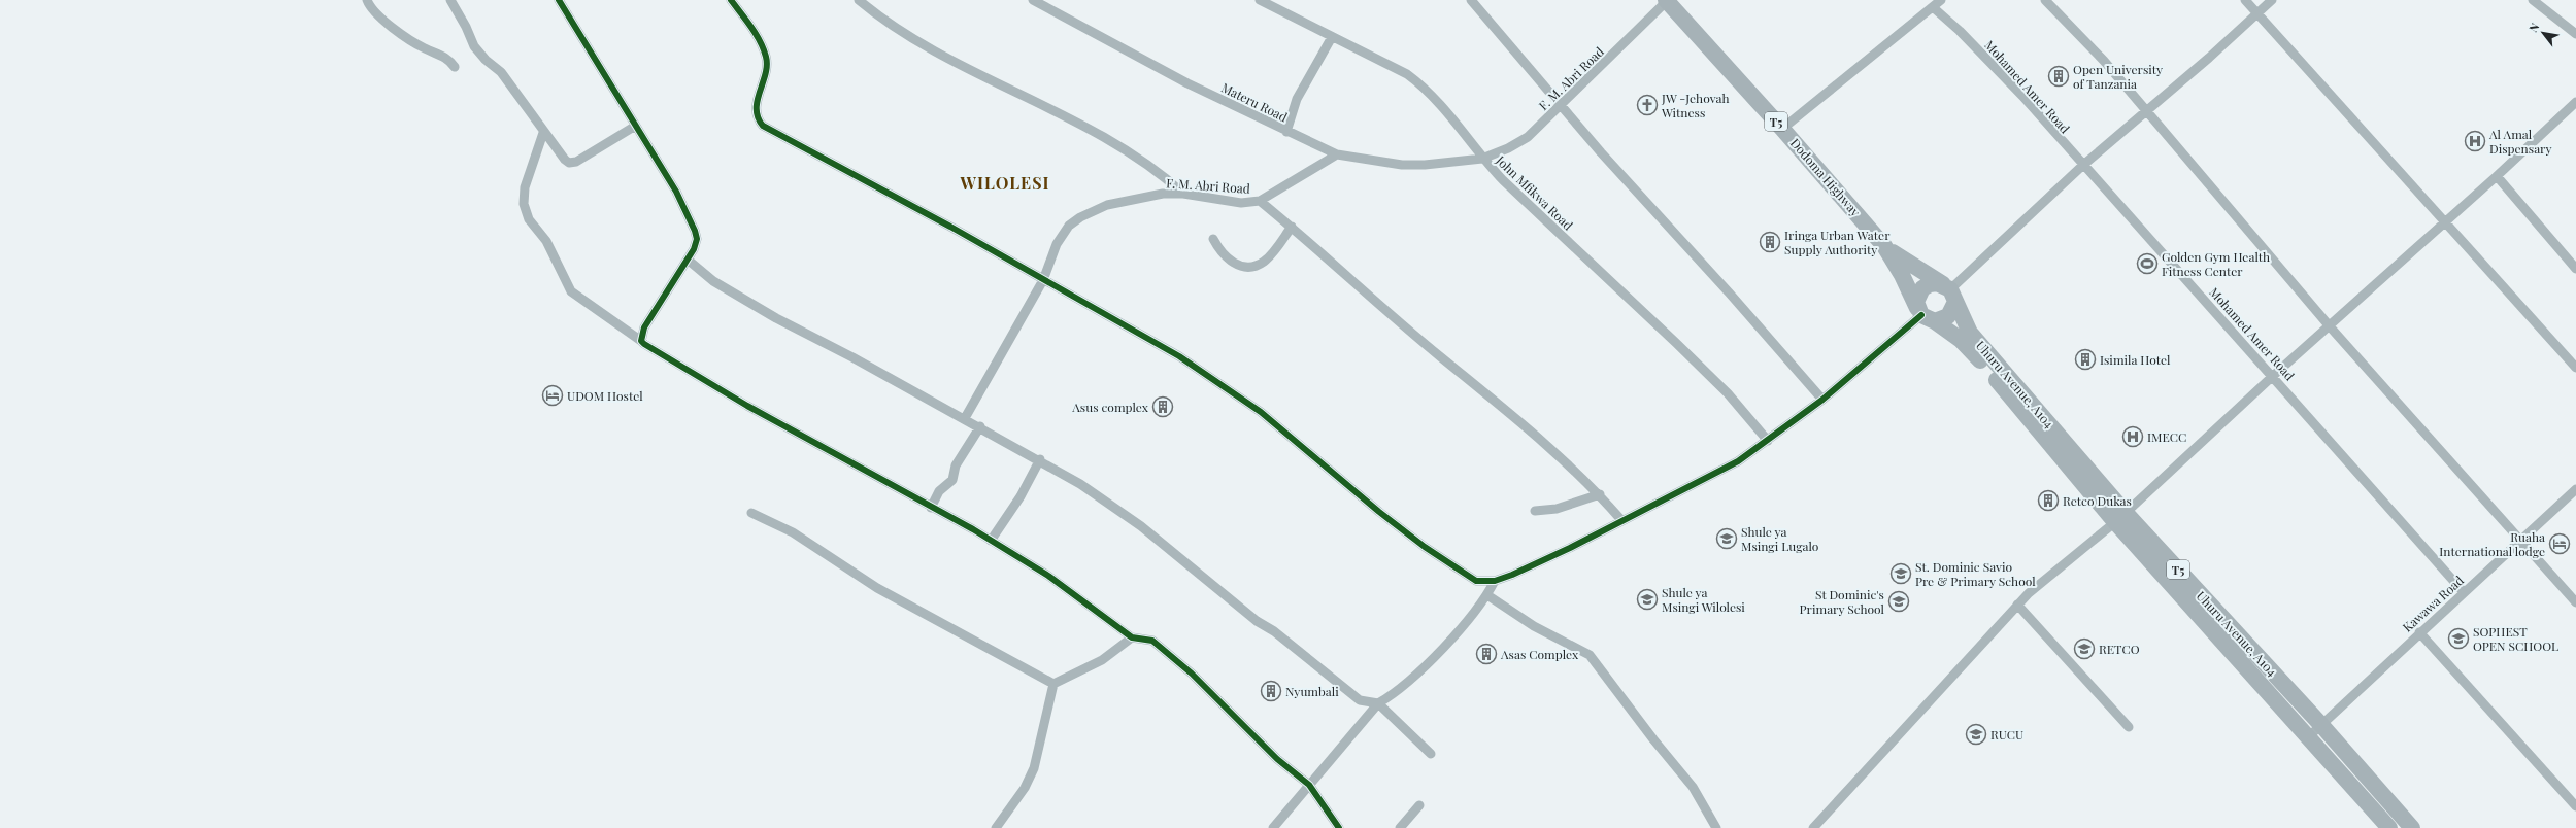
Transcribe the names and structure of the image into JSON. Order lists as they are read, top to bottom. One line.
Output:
{"streets":{"highway":["T5","Dodoma Highway","Uhuru Avenue, A104"],"street":["F. M. Abri Road","Mohamed Amer Road","Materu Road","John Mfikwa Road","Kawawa Road"]},"crossings":[["F. M. Abri Road","Materu Road"],["F. M. Abri Road","Dodoma Highway"],["F. M. Abri Road","John Mfikwa Road"],["Mohamed Amer Road","Kawawa Road"],["Materu Road","John Mfikwa Road"],["T5","Dodoma Highway"],["T5","Uhuru Avenue, A104"],["Uhuru Avenue, A104","Kawawa Road"]],"districts":["WILOLESI"],"places":{"building":["Open University of Tanzania","Iringa Urban Water Supply Authority","Isimila Hotel","Asus complex","Retco Dukas","Asas Complex","Nyumbali"],"church":["JW -Jehovah Witness"],"hospital":["Al Amal Dispensary","IMECC"],"sports":["Golden Gym Health Fitness Center"],"hotel":["UDOM Hostel","Ruaha International lodge"],"school or university":["Shule ya Msingi Lugalo","St. Dominic Savio Pre & Primary School","Shule ya Msingi Wilolesi","St Dominic's Primary School","SOPHEST OPEN SCHOOL","RETCO","RUCU"]},"north":"top left"}
